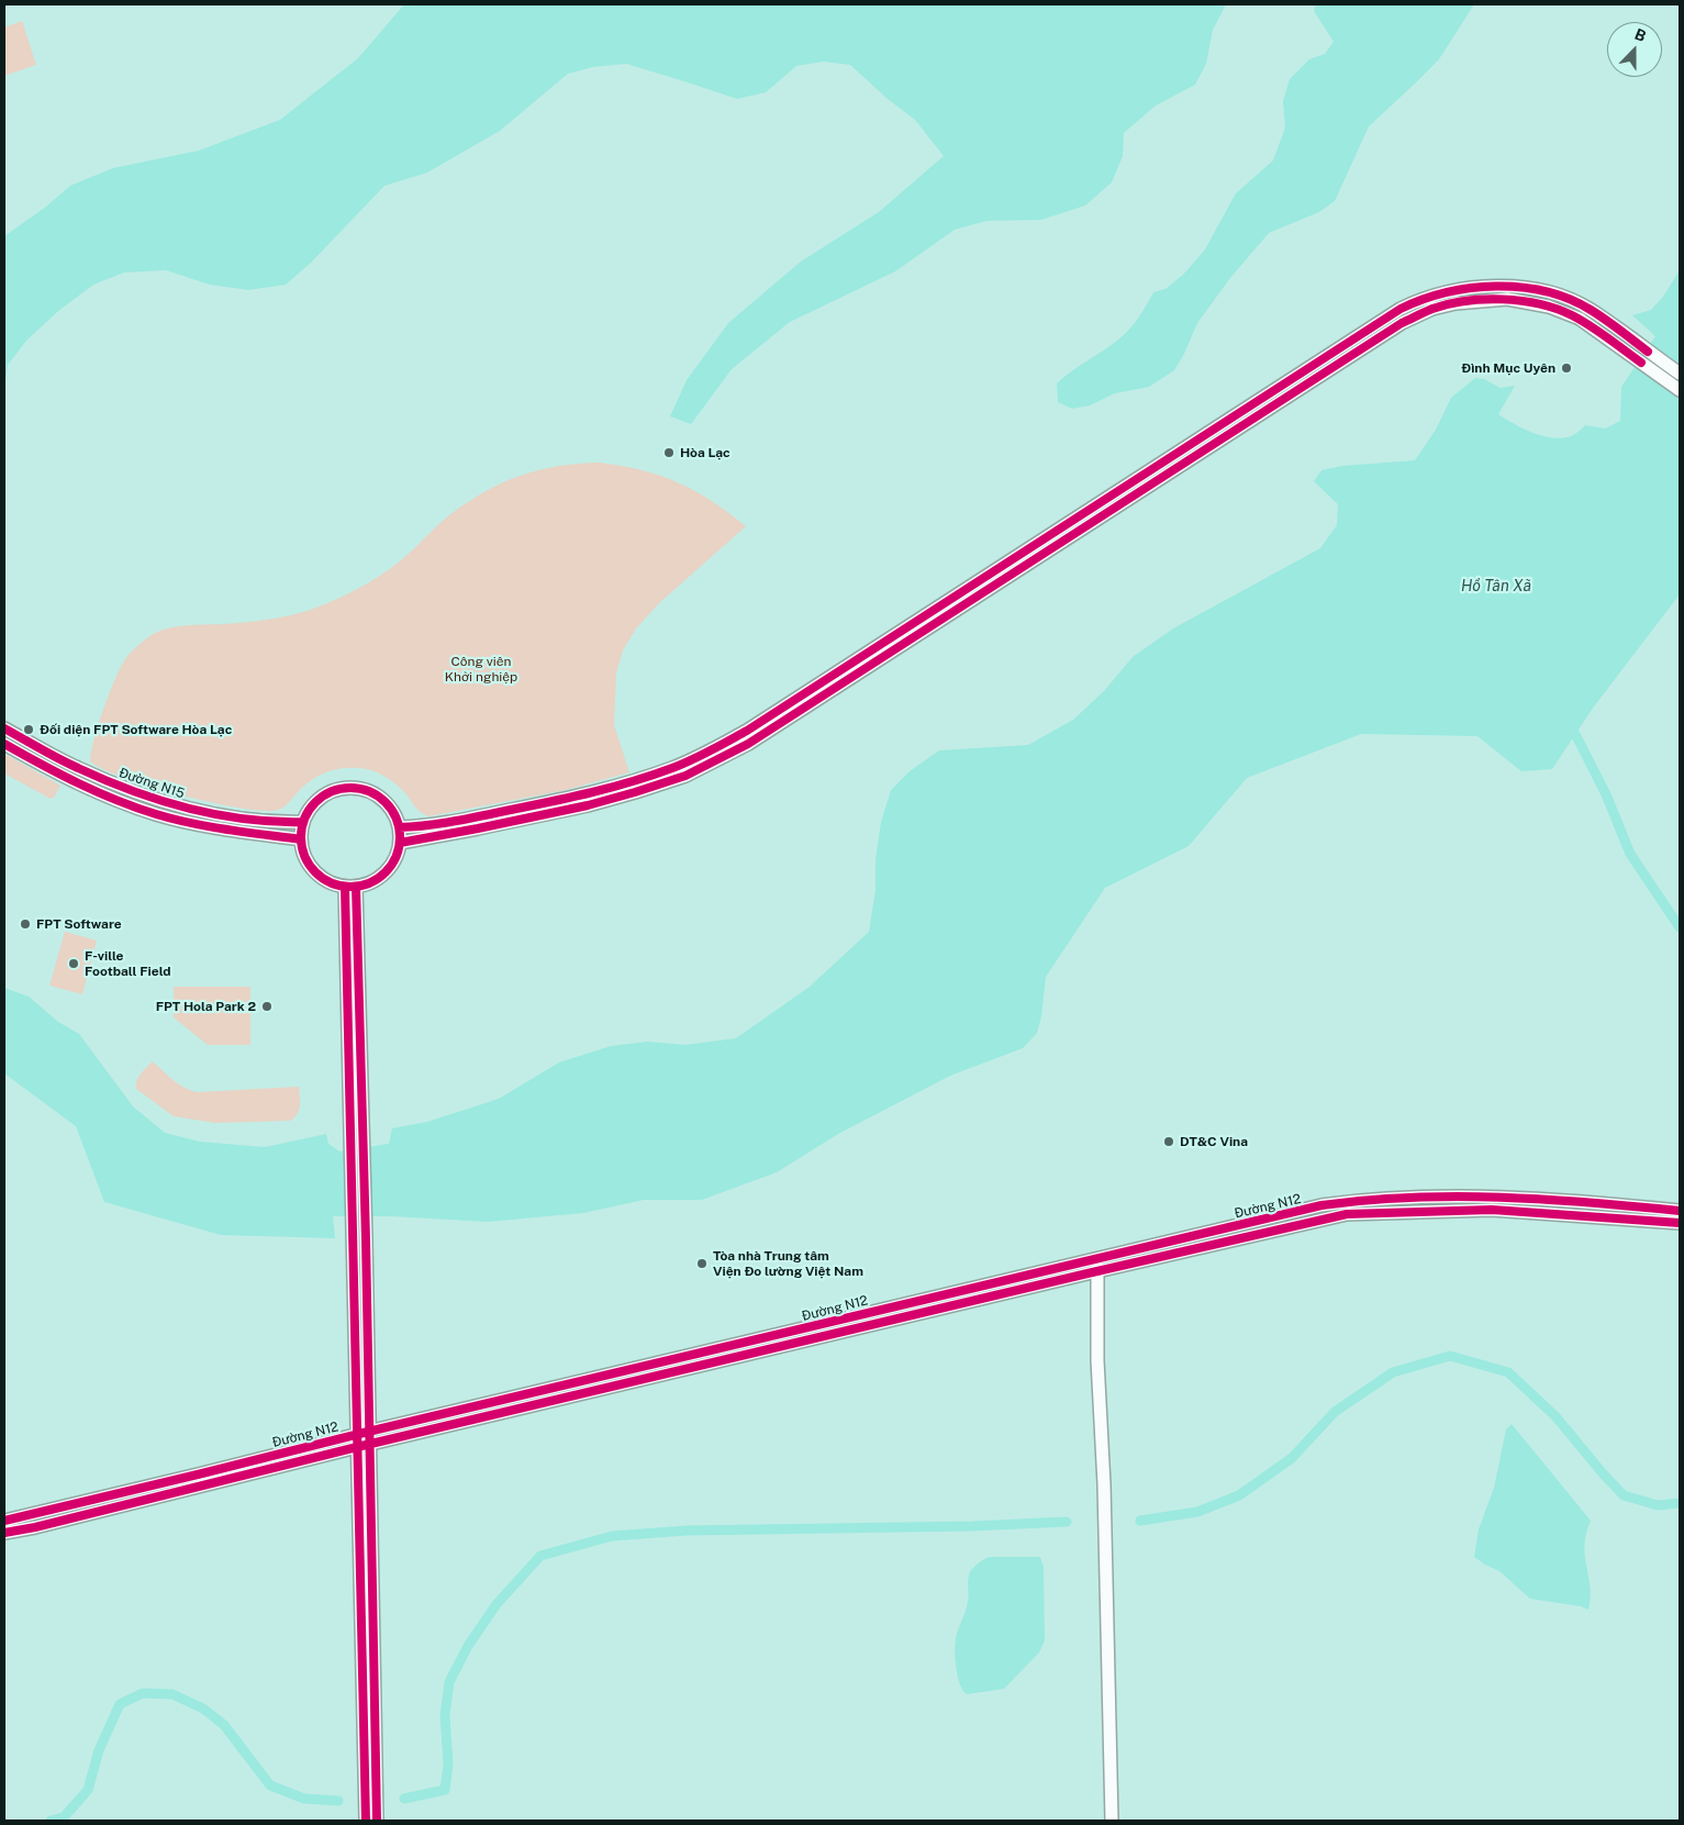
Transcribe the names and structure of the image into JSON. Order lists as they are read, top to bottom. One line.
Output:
{"streets":{"street":["Đường N15","Đường N12"]},"water":["Hồ Tân Xã"],"parks":["Công viên Khởi nghiệp"],"places":["Đình Mục Uyên","Hòa Lạc","Đối diện FPT Software Hòa Lạc","FPT Software","F-ville Football Field","FPT Hola Park 2","DT&C Vina","Tòa nhà Trung tâm Viện Đo lường Việt Nam"],"north":"top"}
